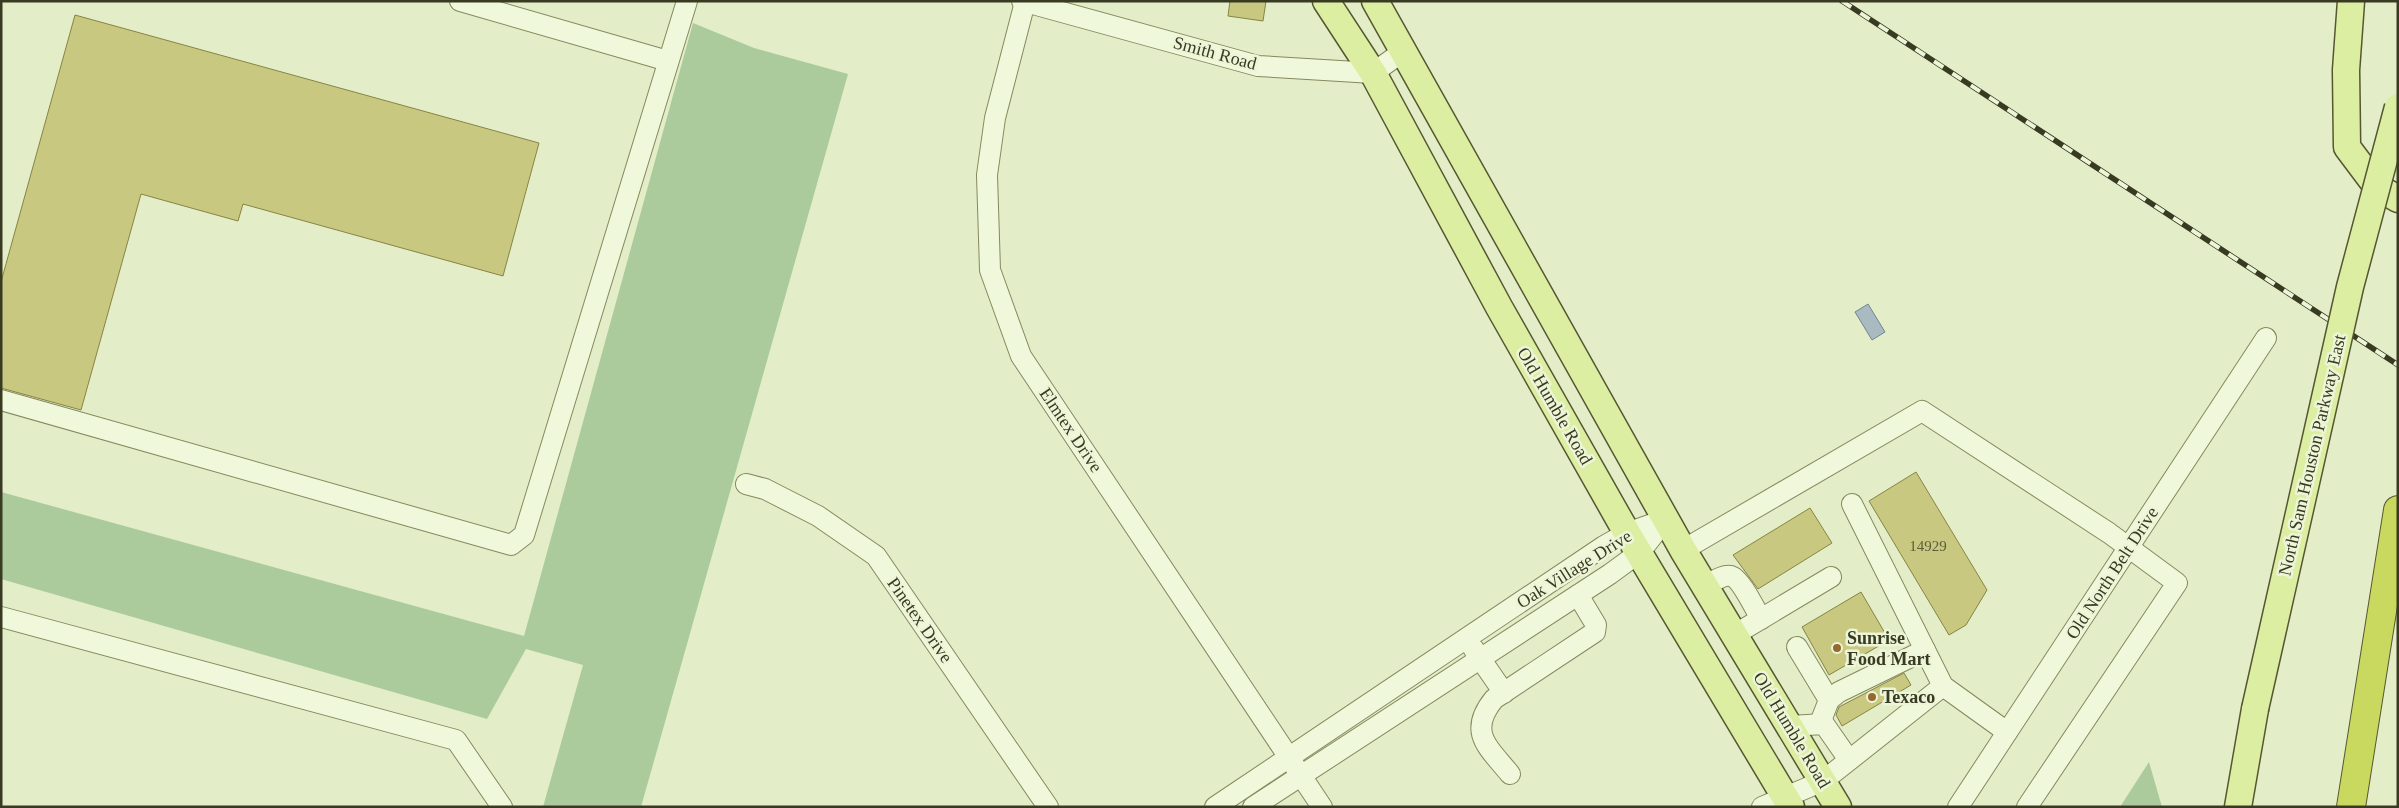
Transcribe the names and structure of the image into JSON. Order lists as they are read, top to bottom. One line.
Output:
{"streets":{"main road":["Old Humble Road","North Sam Houston Parkway East"],"street":["Smith Road","Elmtex Drive","Oak Village Drive","Old North Belt Drive","Pinetex Drive"]},"crossings":[["Smith Road","Old Humble Road"],["Smith Road","Elmtex Drive"],["Old Humble Road","Oak Village Drive"],["Elmtex Drive","Oak Village Drive"]],"places":["Sunrise Food Mart","Texaco"],"house_numbers":["14929"]}
